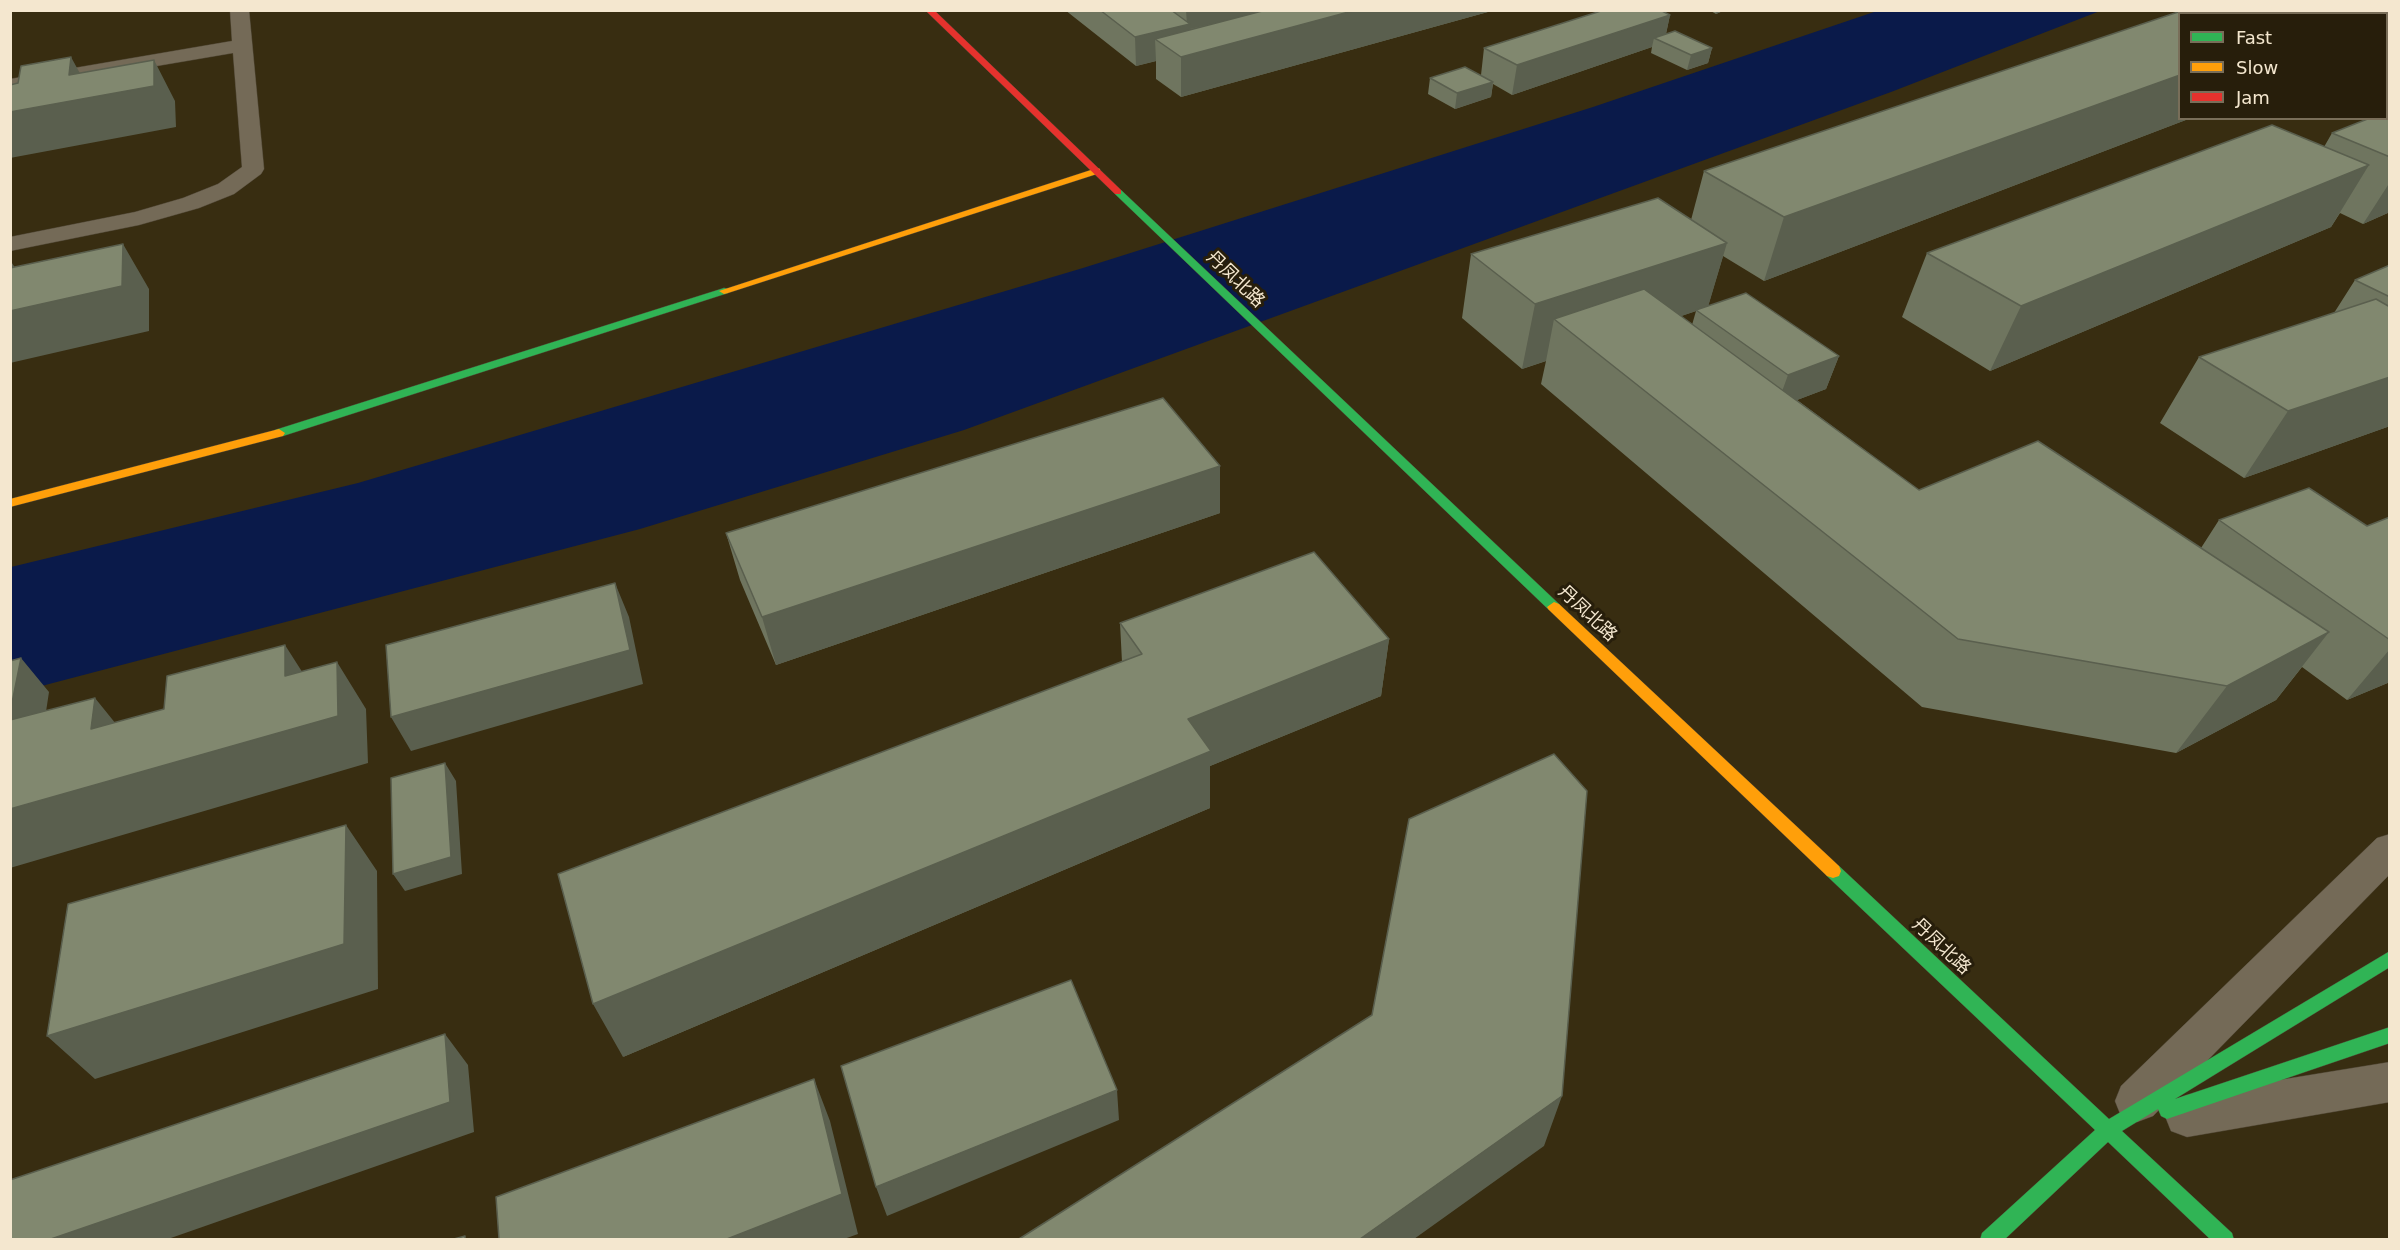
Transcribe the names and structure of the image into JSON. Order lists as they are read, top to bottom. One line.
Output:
{"streets":{"main road":["丹凤北路"]},"legend":["Fast","Slow","Jam"]}
